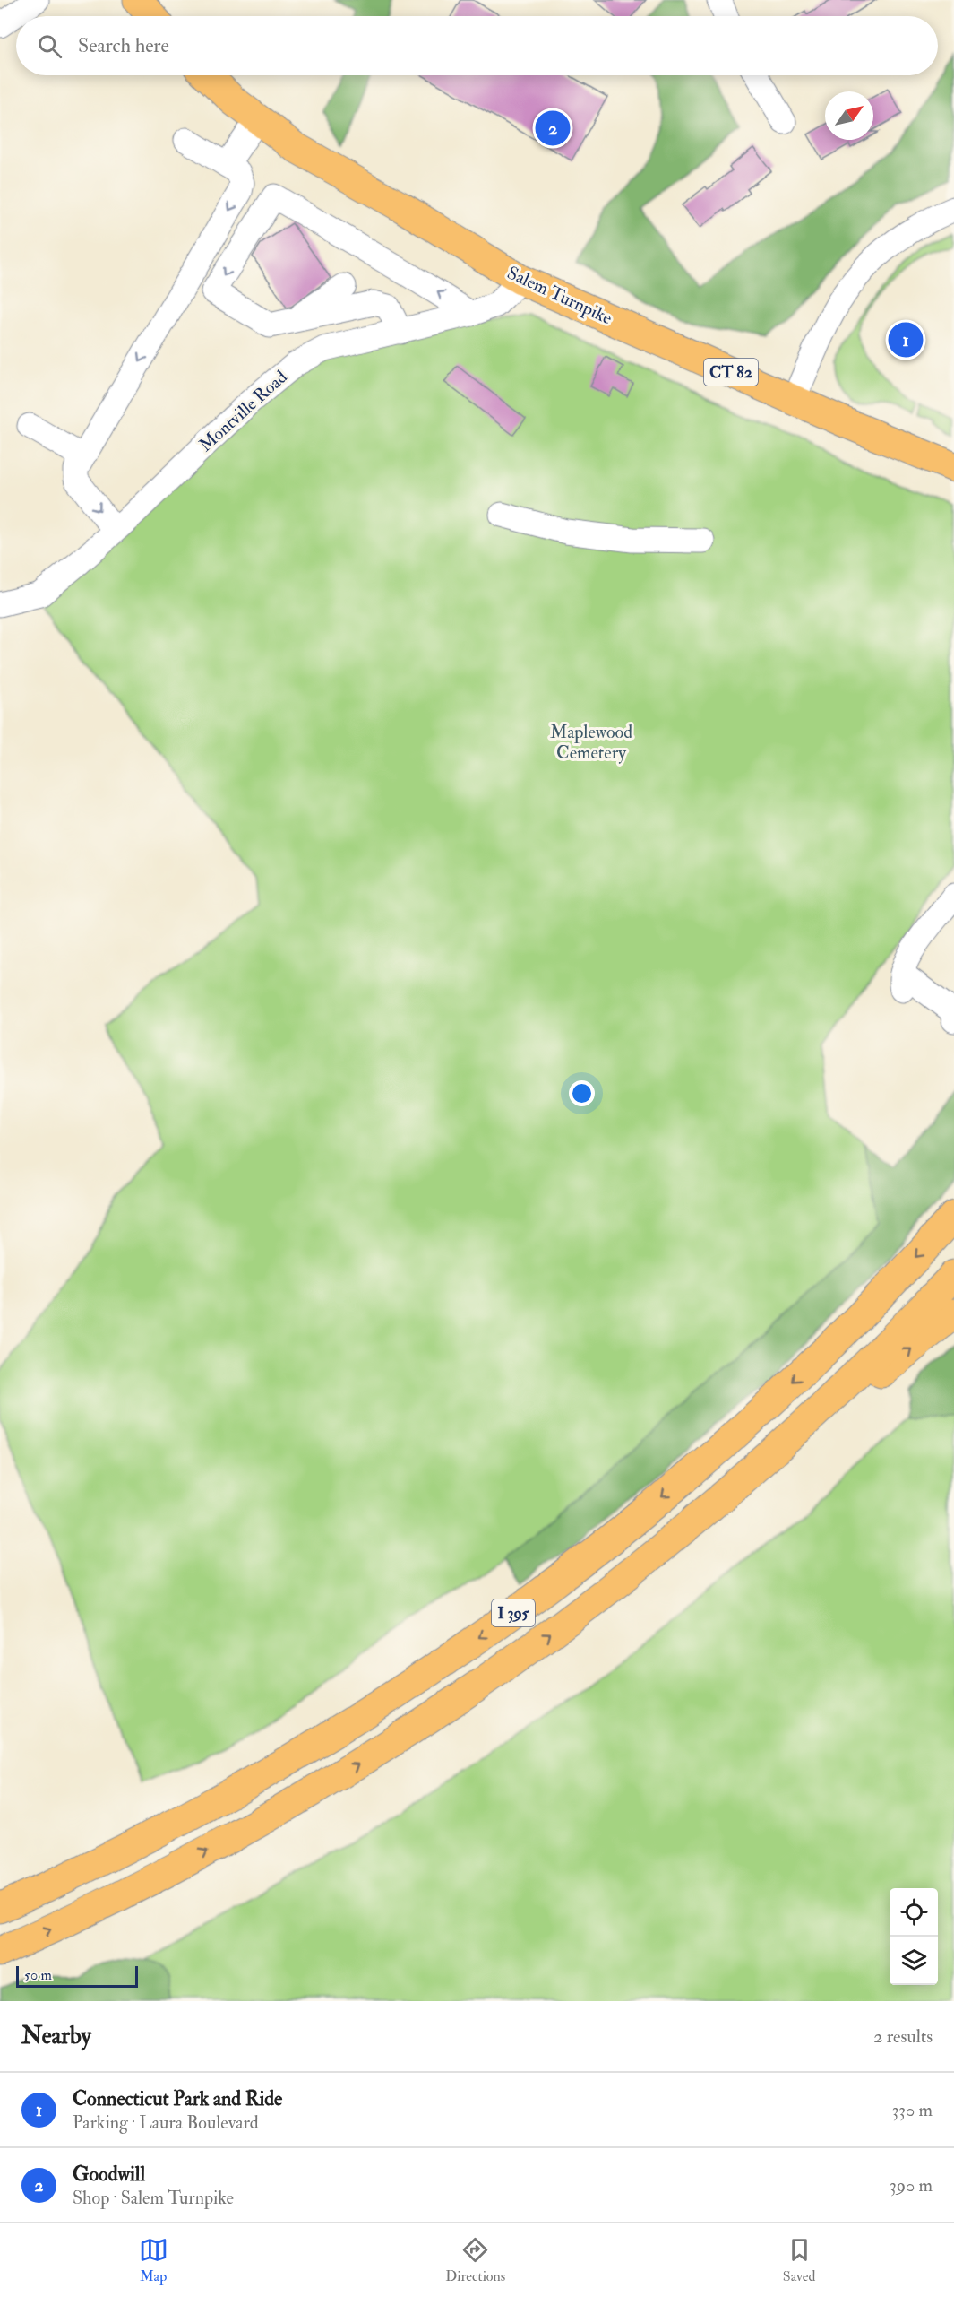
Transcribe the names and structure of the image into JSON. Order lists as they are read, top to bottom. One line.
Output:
{"streets":{"main road":["Salem Turnpike","CT 82","I 395"],"street":["Montville Road"]},"crossings":[["Salem Turnpike","Montville Road"]],"parks":["Maplewood Cemetery"],"scale_bar":"50 m","north":"top right","page":{"search":"Search here","pins":["2","1"],"scale":"50 m","heading":["Nearby","2 results"],"list":[{"mark":"1","name":"Connecticut Park and Ride","note":"Parking · Laura Boulevard","value":"330 m"},{"mark":"2","name":"Goodwill","note":"Shop · Salem Turnpike","value":"390 m"}],"nav":["Map","Directions","Saved"]}}
